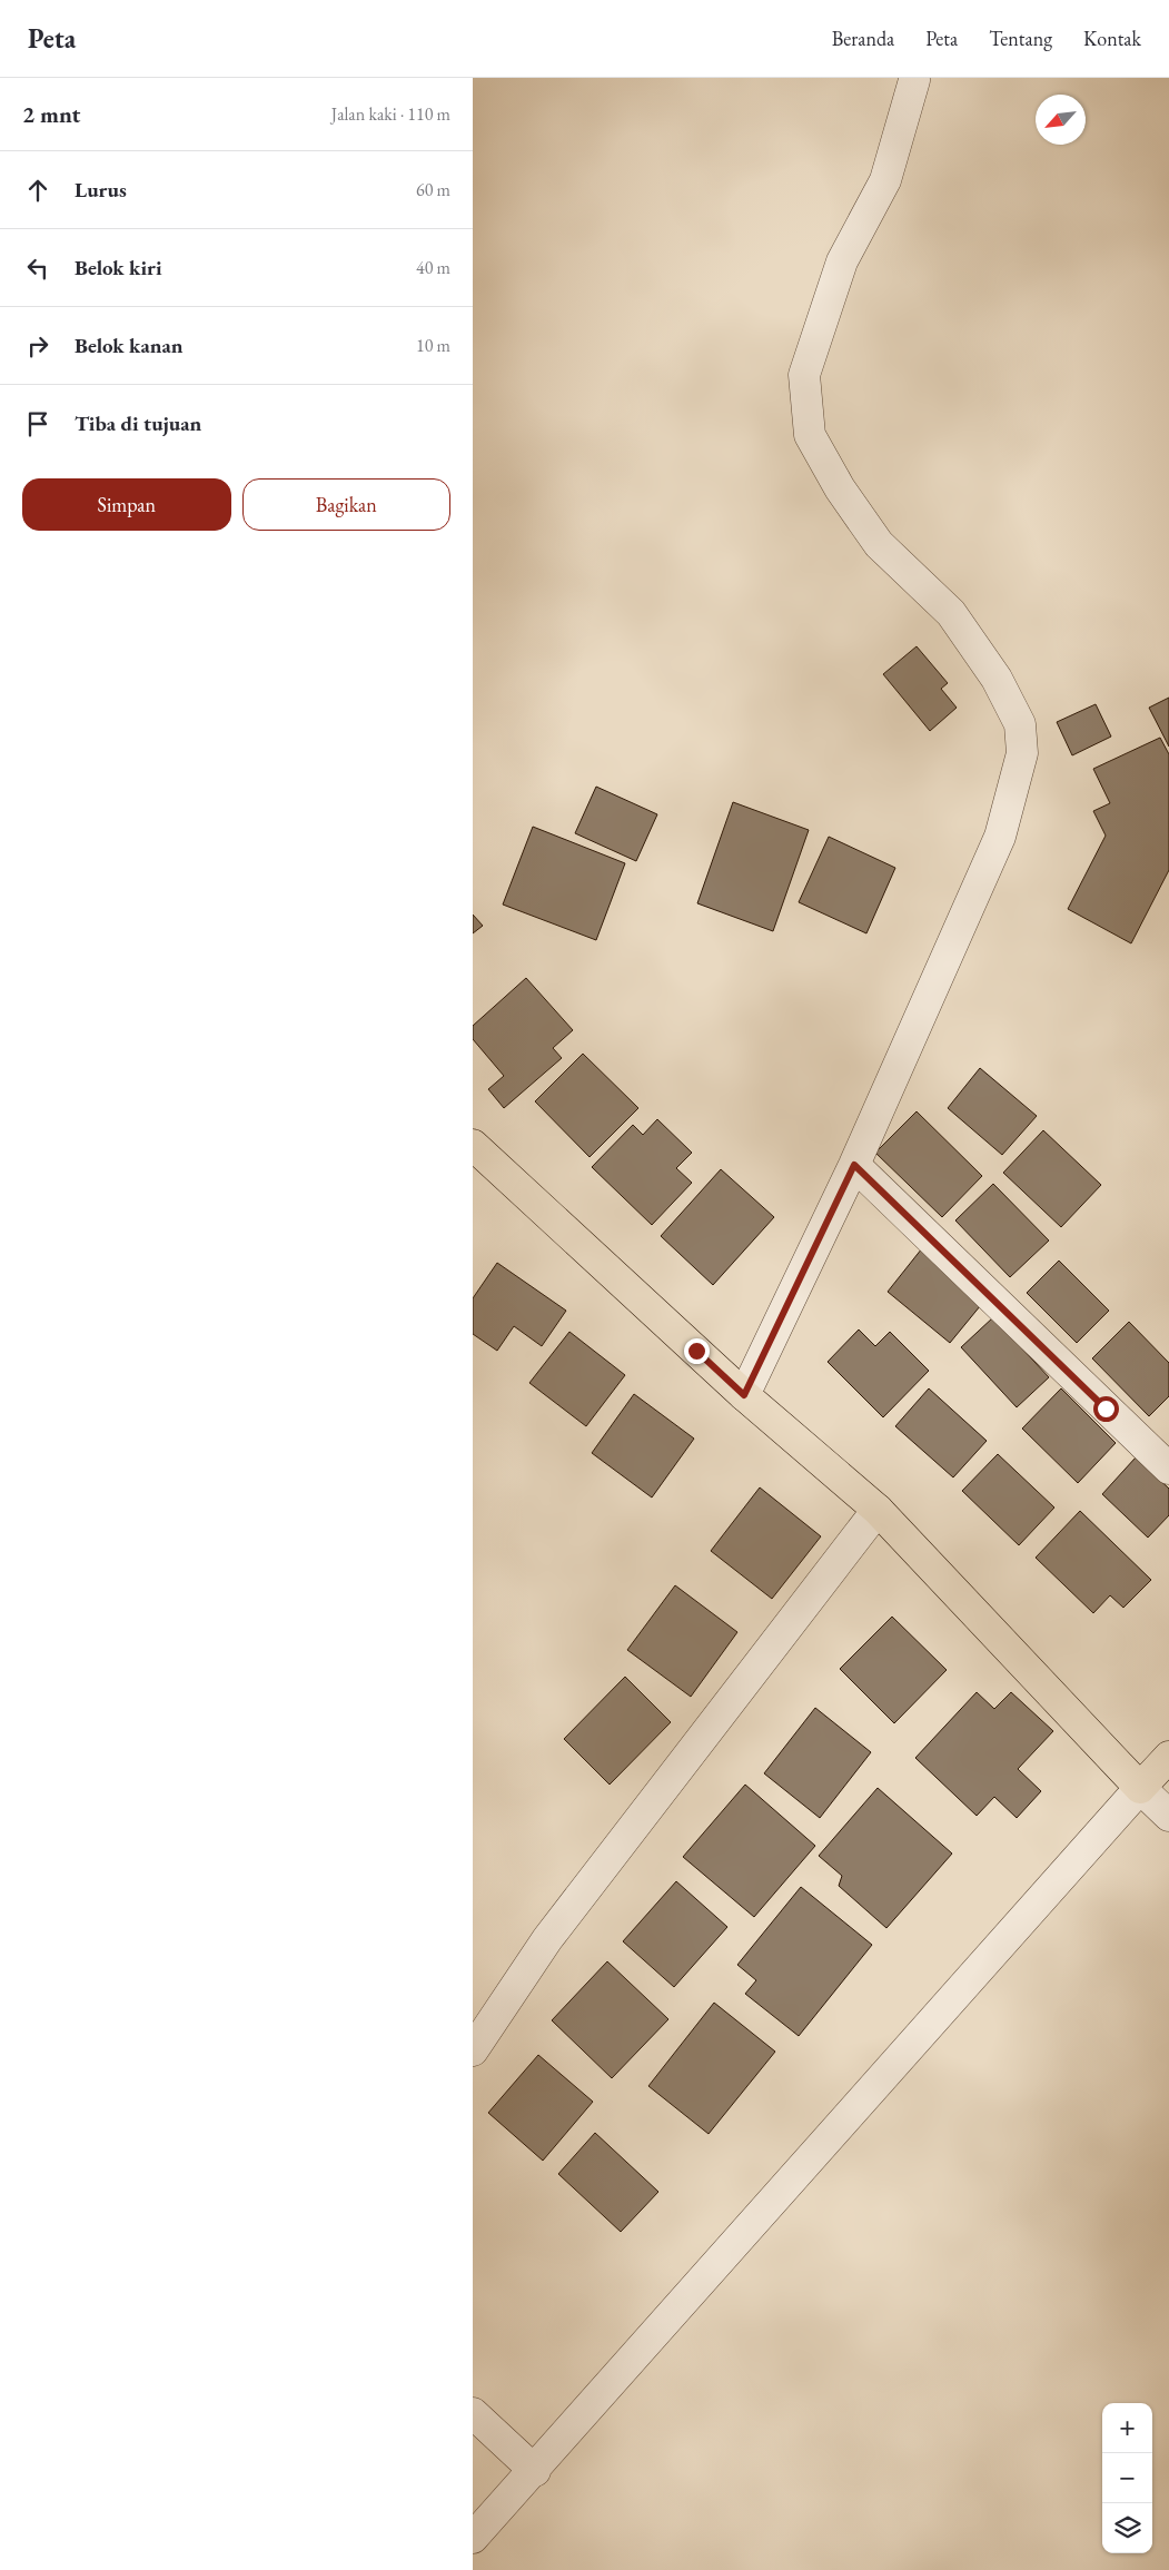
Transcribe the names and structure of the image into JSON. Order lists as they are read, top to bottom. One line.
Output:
{"north":"bottom left","page":{"header":"Peta","nav":["Beranda","Peta","Tentang","Kontak"],"heading":["2 mnt","Jalan kaki · 110 m"],"list":[["Lurus","60 m"],["Belok kiri","40 m"],["Belok kanan","10 m"],"Tiba di tujuan"],"buttons":["Simpan","Bagikan"],"map_buttons":["+","−"]}}
